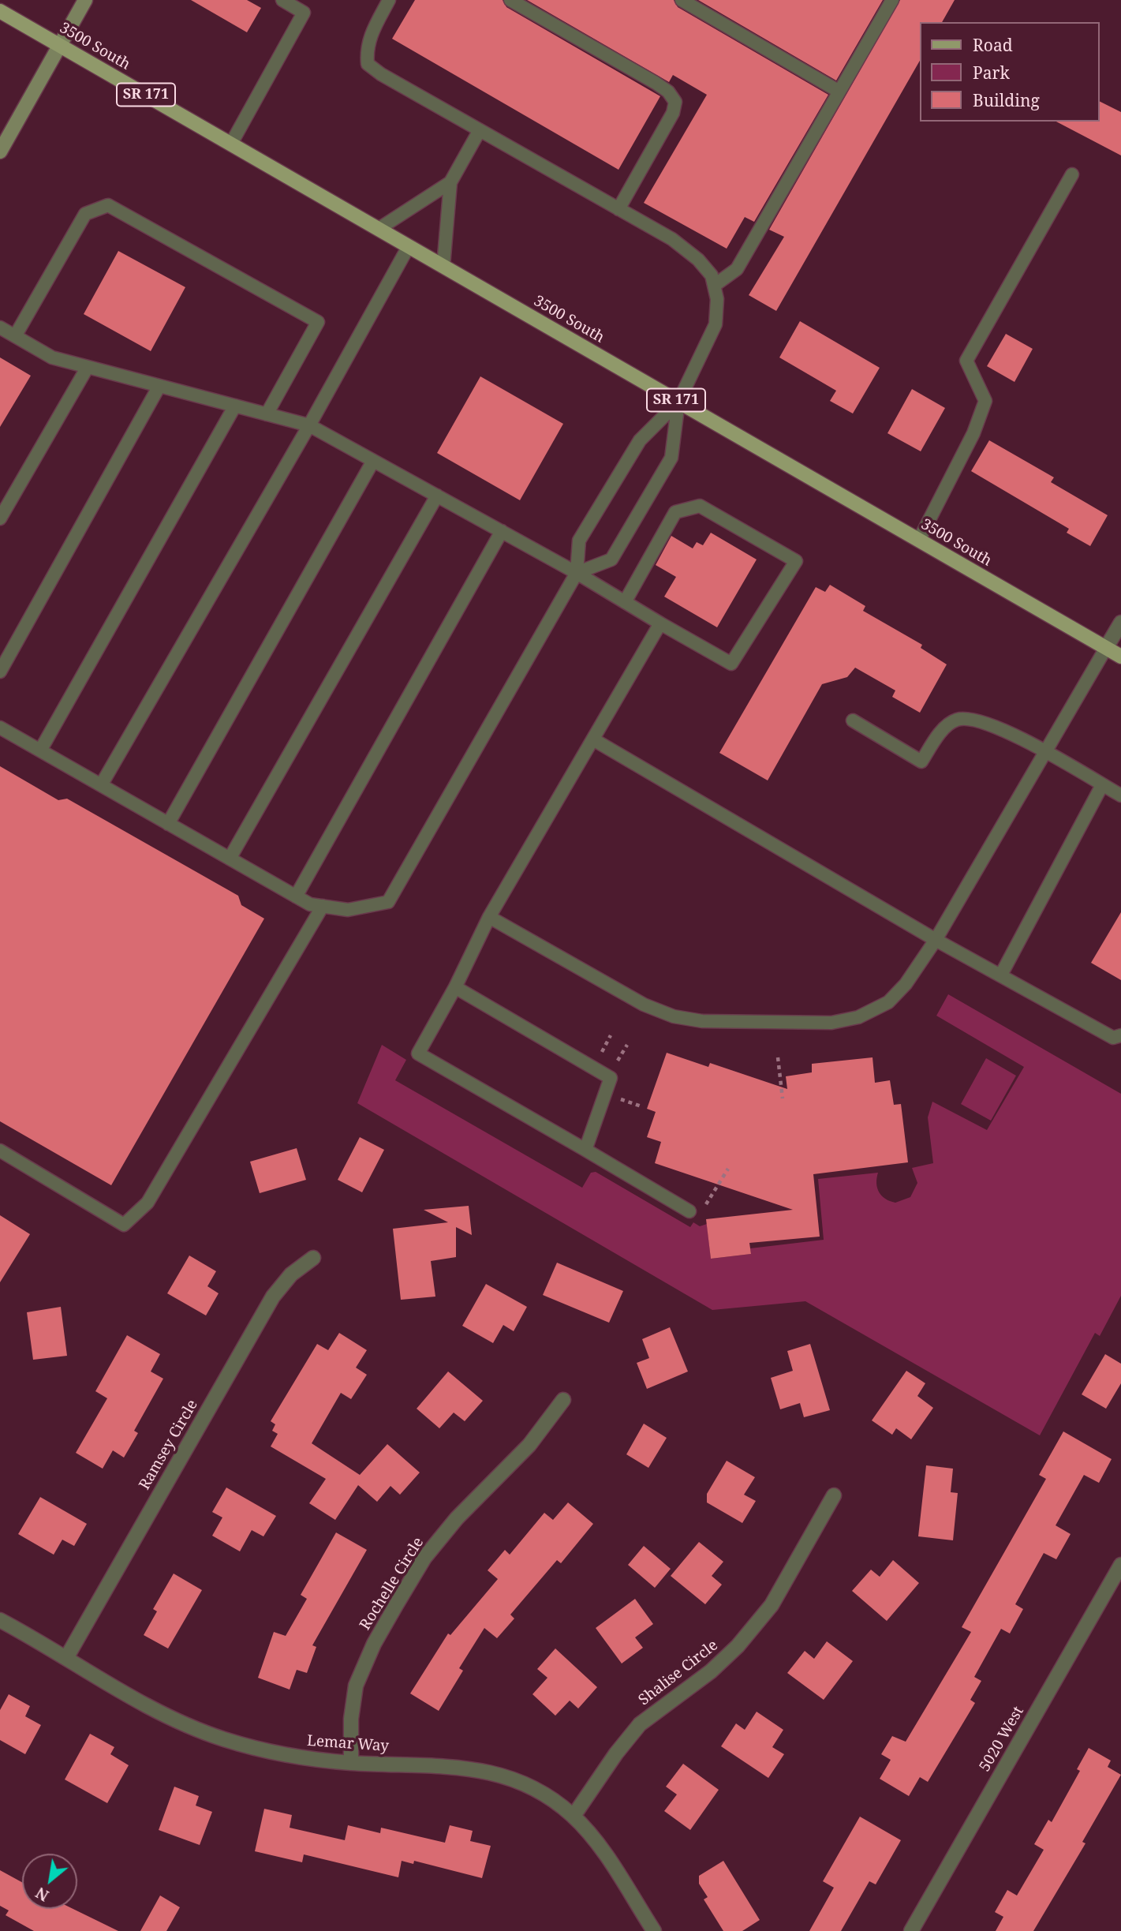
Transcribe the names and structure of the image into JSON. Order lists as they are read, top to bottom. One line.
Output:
{"streets":{"main road":["3500 South","SR 171"],"street":["Ramsey Circle","Rochelle Circle","Shalise Circle","5020 West","Lemar Way"]},"crossings":[["Ramsey Circle","Lemar Way"],["Rochelle Circle","Lemar Way"],["Shalise Circle","Lemar Way"]],"legend":["Road","Park","Building"],"north":"bottom left"}
